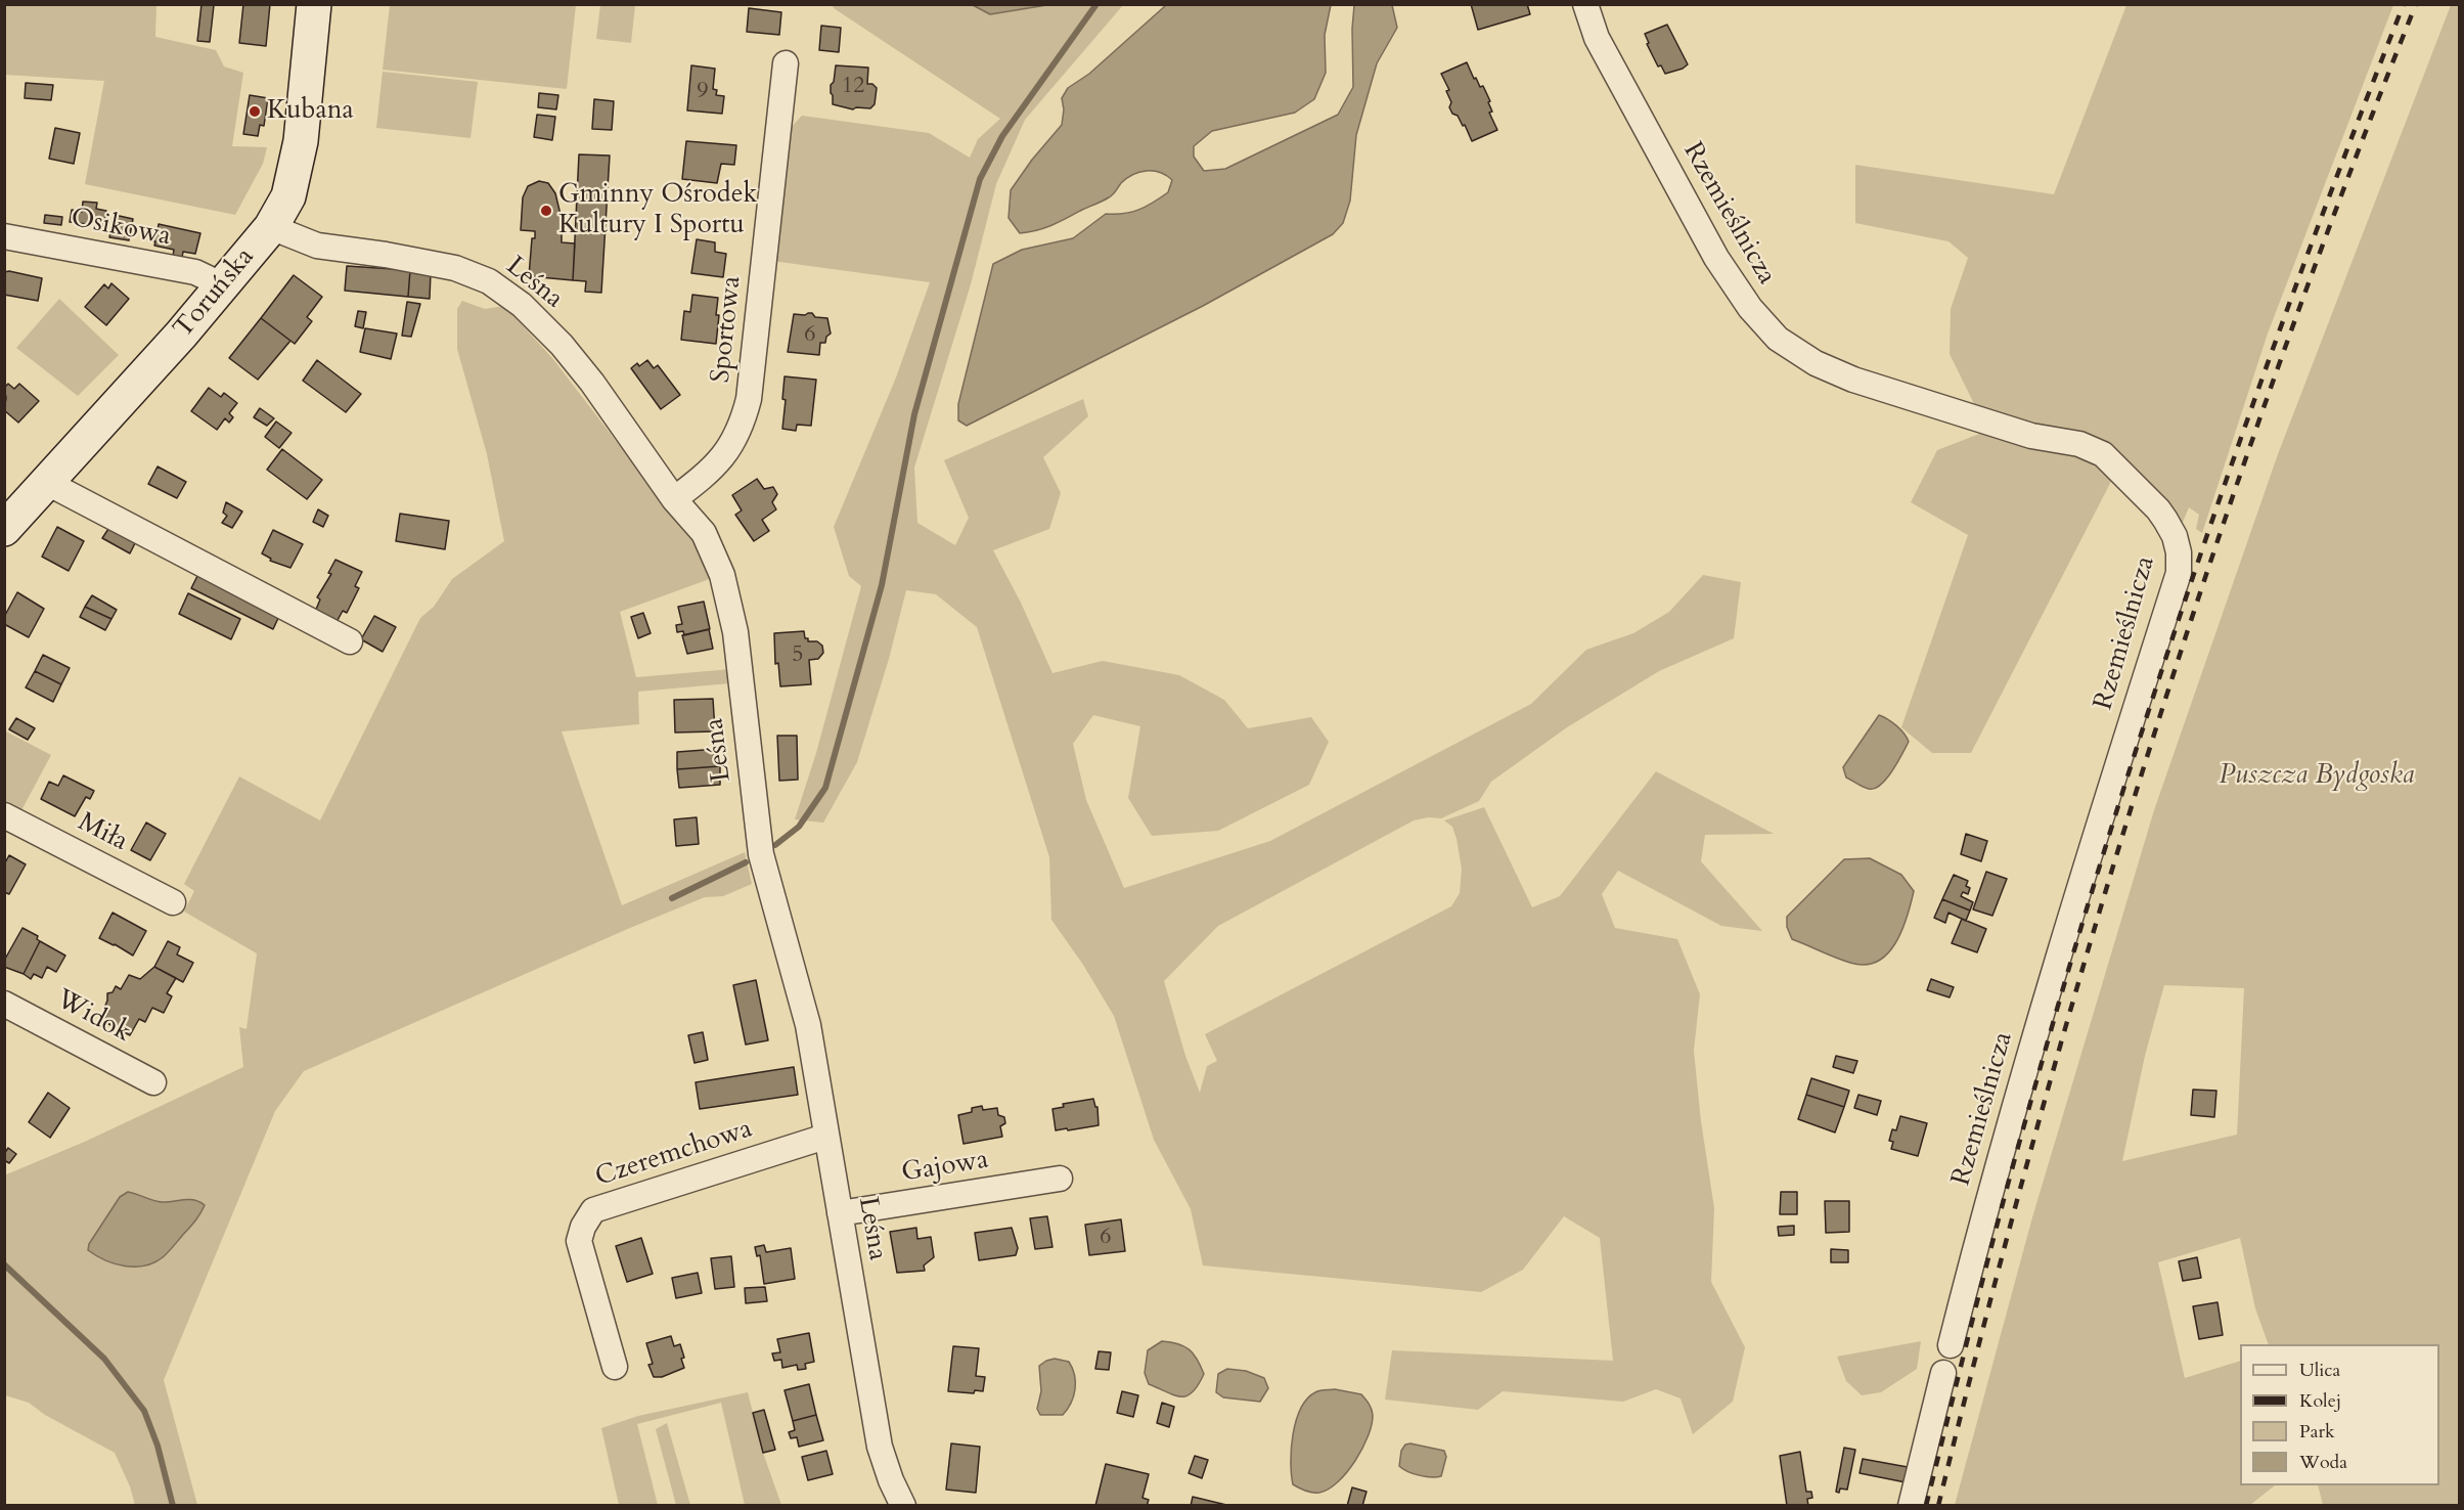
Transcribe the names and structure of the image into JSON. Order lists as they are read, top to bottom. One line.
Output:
{"streets":{"main road":["Toruńska"],"street":["Rzemieślnicza","Osikowa","Leśna","Sportowa","Miła","Widok","Czeremchowa","Gajowa"]},"crossings":[["Osikowa","Toruńska"],["Leśna","Toruńska"],["Leśna","Sportowa"],["Leśna","Czeremchowa"],["Leśna","Gajowa"]],"parks":["Puszcza Bydgoska"],"places":["Kubana","Gminny Ośrodek Kultury I Sportu"],"house_numbers":["12","9","6","5","6"],"legend":["Ulica","Kolej","Park","Woda"]}
